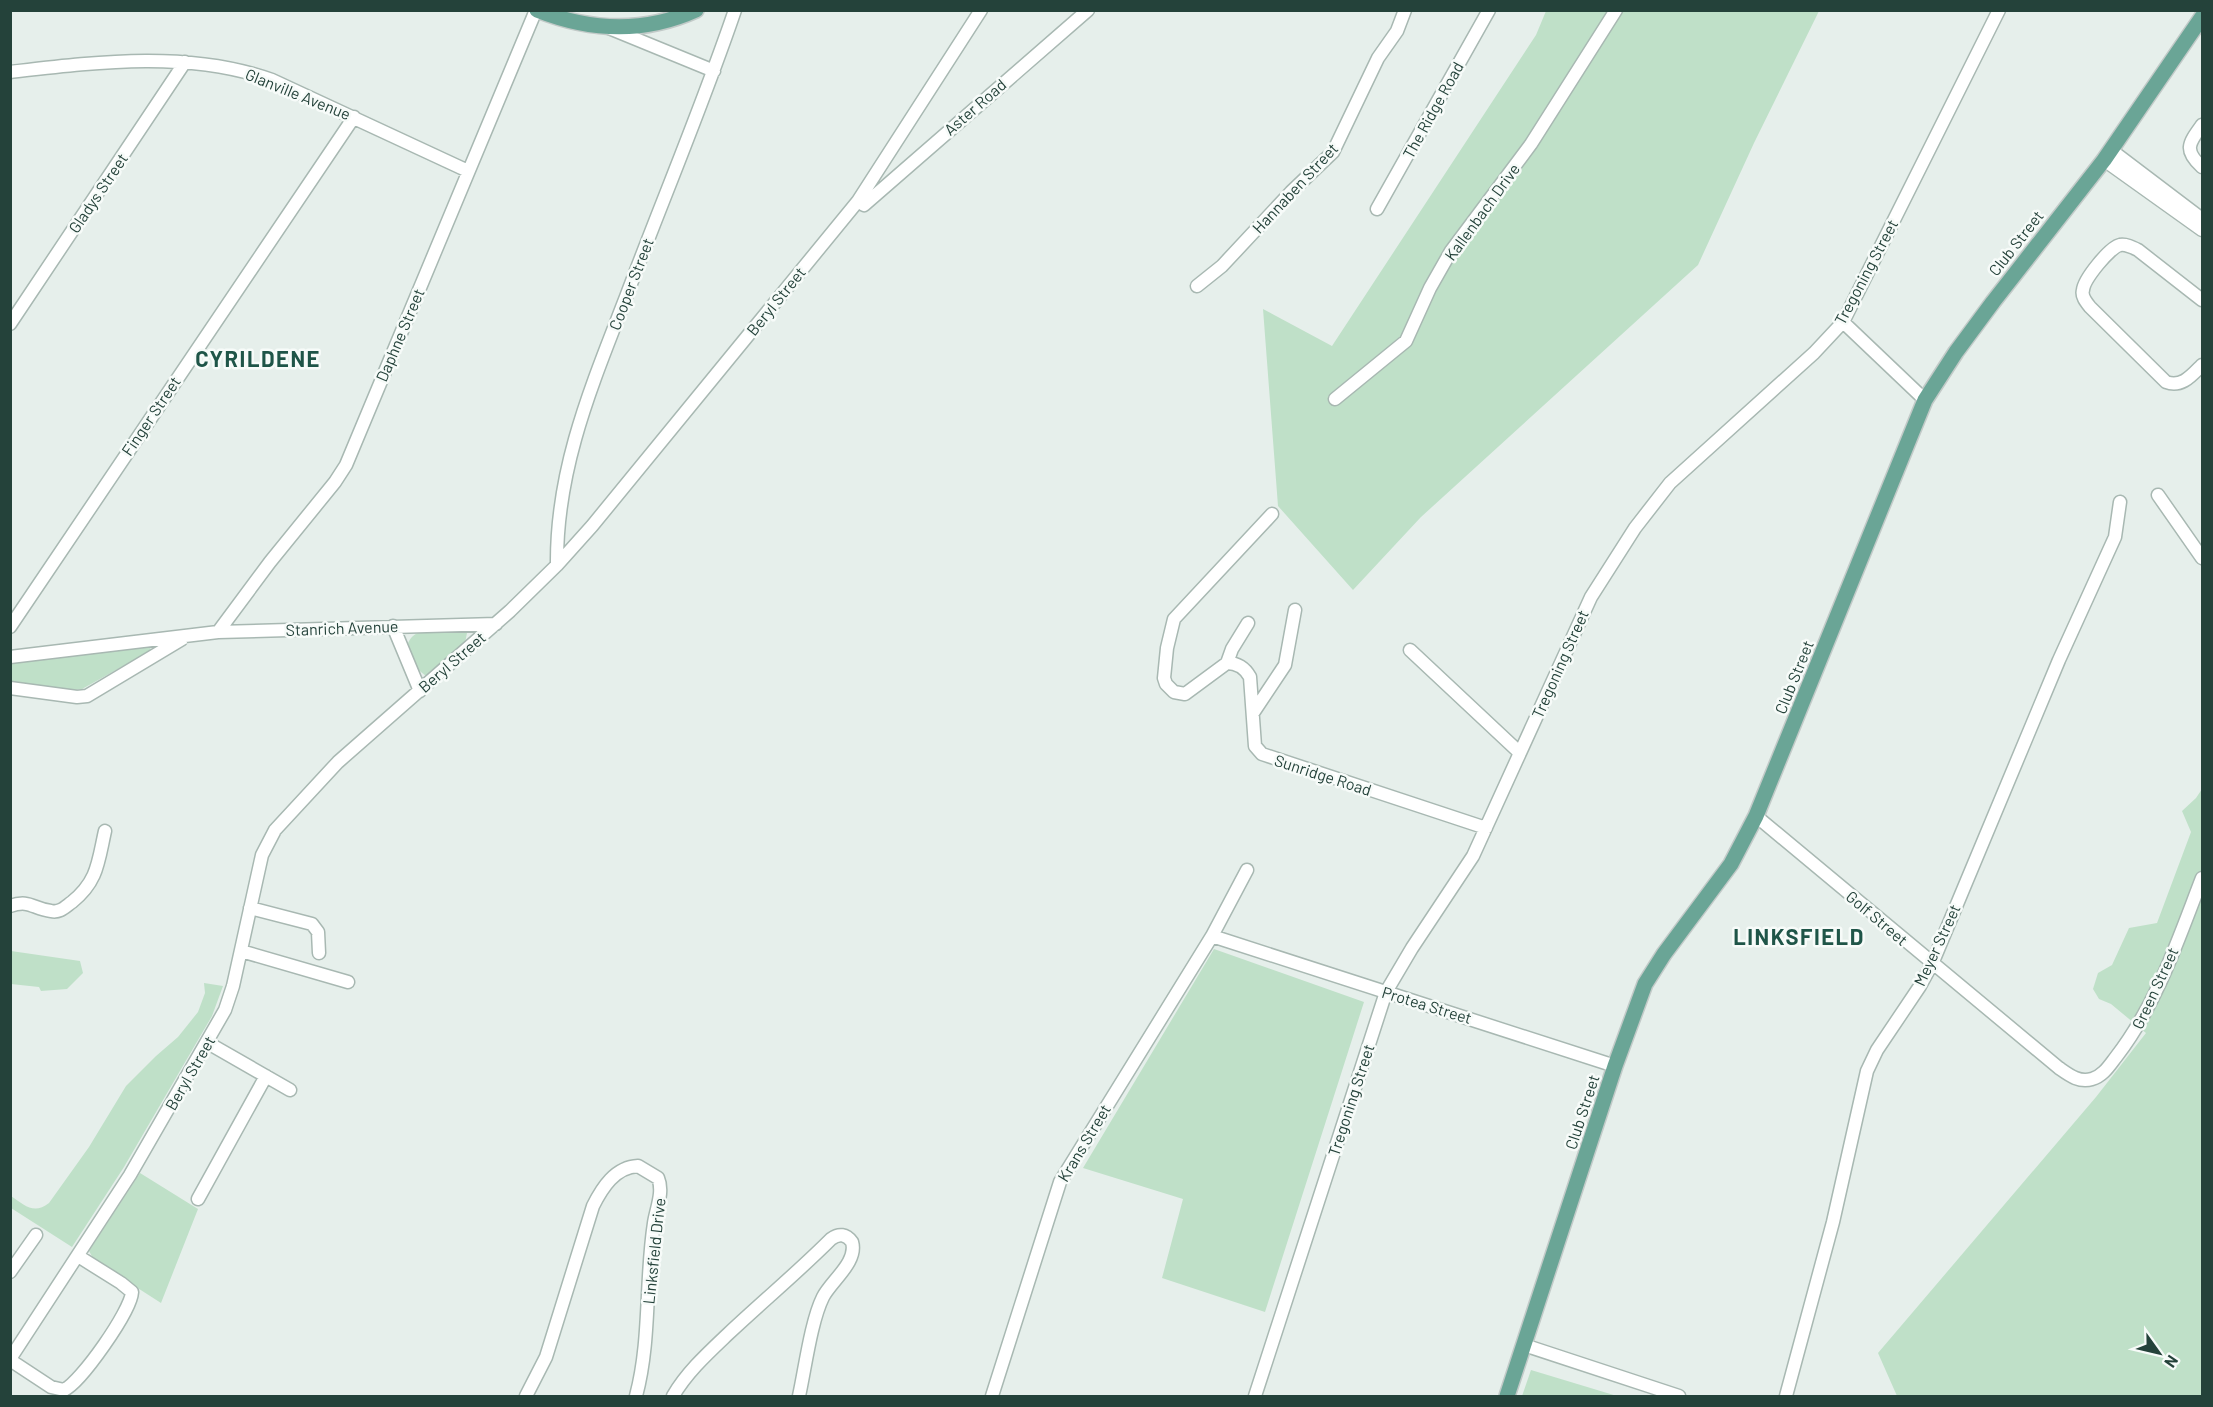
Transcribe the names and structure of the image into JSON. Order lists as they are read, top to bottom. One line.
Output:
{"streets":{"main road":["Club Street"],"street":["Glanville Avenue","Aster Road","The Ridge Road","Hannaben Street","Gladys Street","Kallenbach Drive","Tregoning Street","Cooper Street","Beryl Street","Daphne Street","Finger Street","Stanrich Avenue","Sunridge Road","Golf Street","Meyer Street","Green Street","Protea Street","Krans Street","Linksfield Drive"]},"crossings":[["Glanville Avenue","Gladys Street"],["Glanville Avenue","Daphne Street"],["Glanville Avenue","Finger Street"],["Aster Road","Beryl Street"],["Club Street","Golf Street"],["Club Street","Protea Street"],["Tregoning Street","Sunridge Road"],["Tregoning Street","Protea Street"],["Cooper Street","Beryl Street"],["Beryl Street","Stanrich Avenue"],["Daphne Street","Stanrich Avenue"],["Golf Street","Meyer Street"],["Golf Street","Green Street"],["Protea Street","Krans Street"]],"districts":["CYRILDENE","LINKSFIELD"],"north":"bottom right"}
